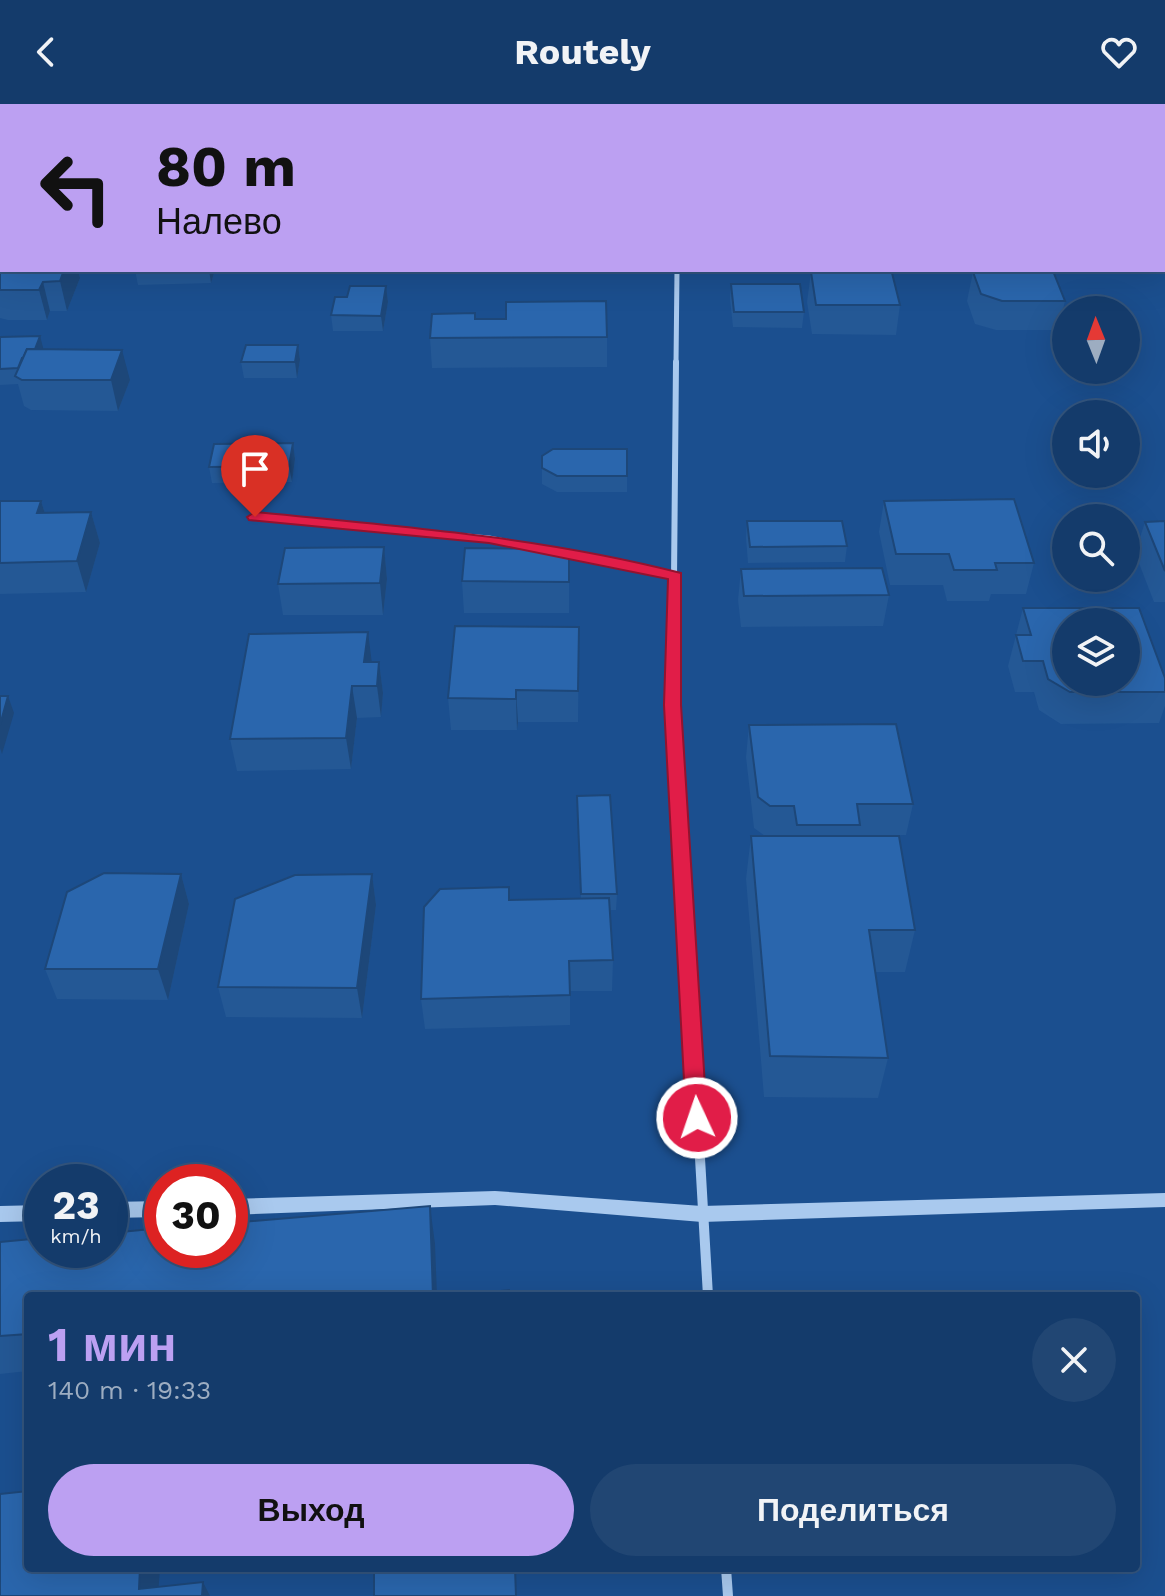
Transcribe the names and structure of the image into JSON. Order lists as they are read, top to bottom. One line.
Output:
{"north":"top","page":{"header":"Routely","turn":["80 m","Налево"],"speed":"23 km/h","limit":"30","heading":["1 мин","140 m · 19:33"],"buttons":["Выход","Поделиться"]}}
